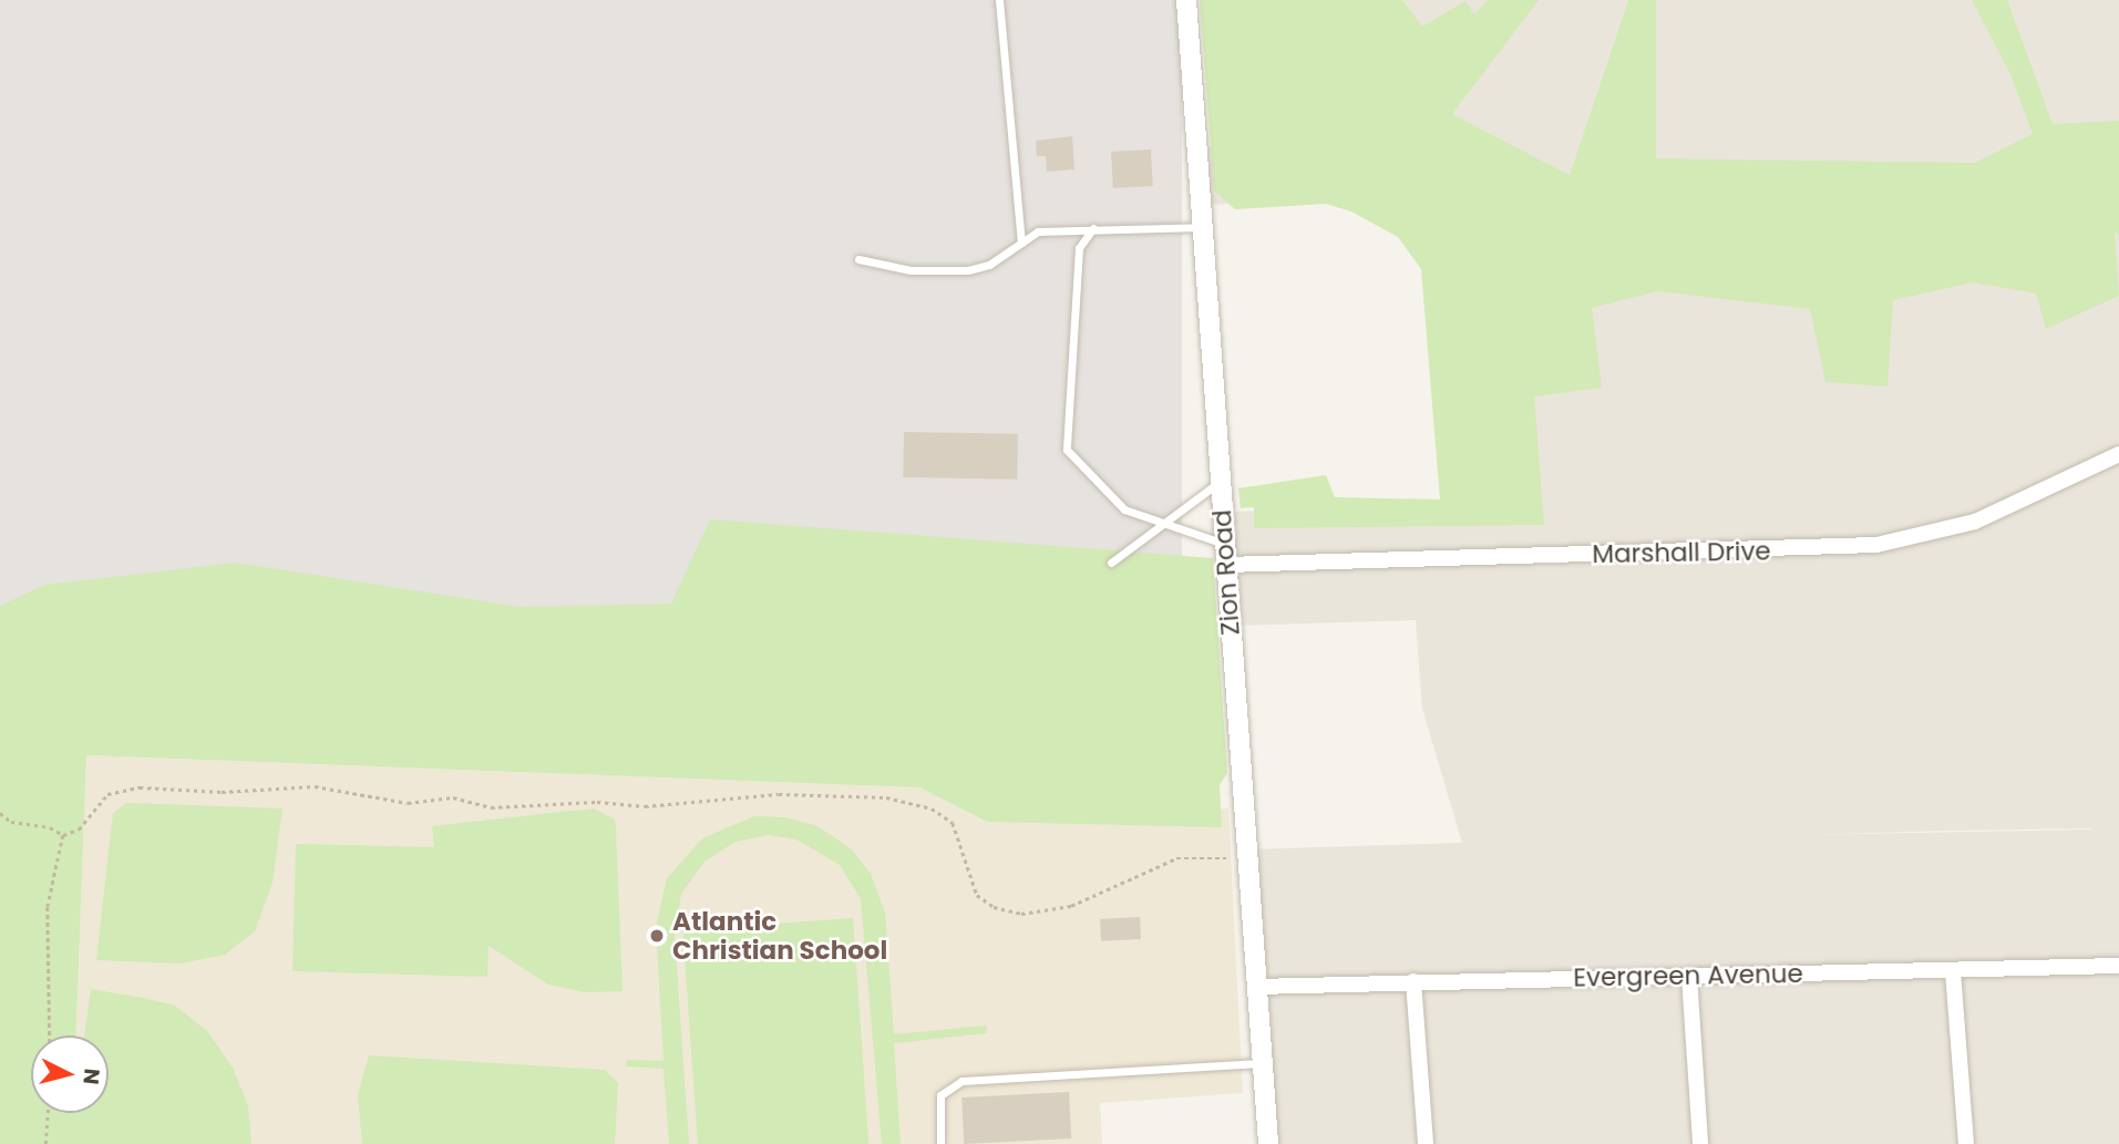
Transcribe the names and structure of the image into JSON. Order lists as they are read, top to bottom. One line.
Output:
{"streets":{"street":["Marshall Drive","Zion Road","Evergreen Avenue"]},"crossings":[["Marshall Drive","Zion Road"],["Zion Road","Evergreen Avenue"]],"places":["Atlantic Christian School"],"north":"right"}
